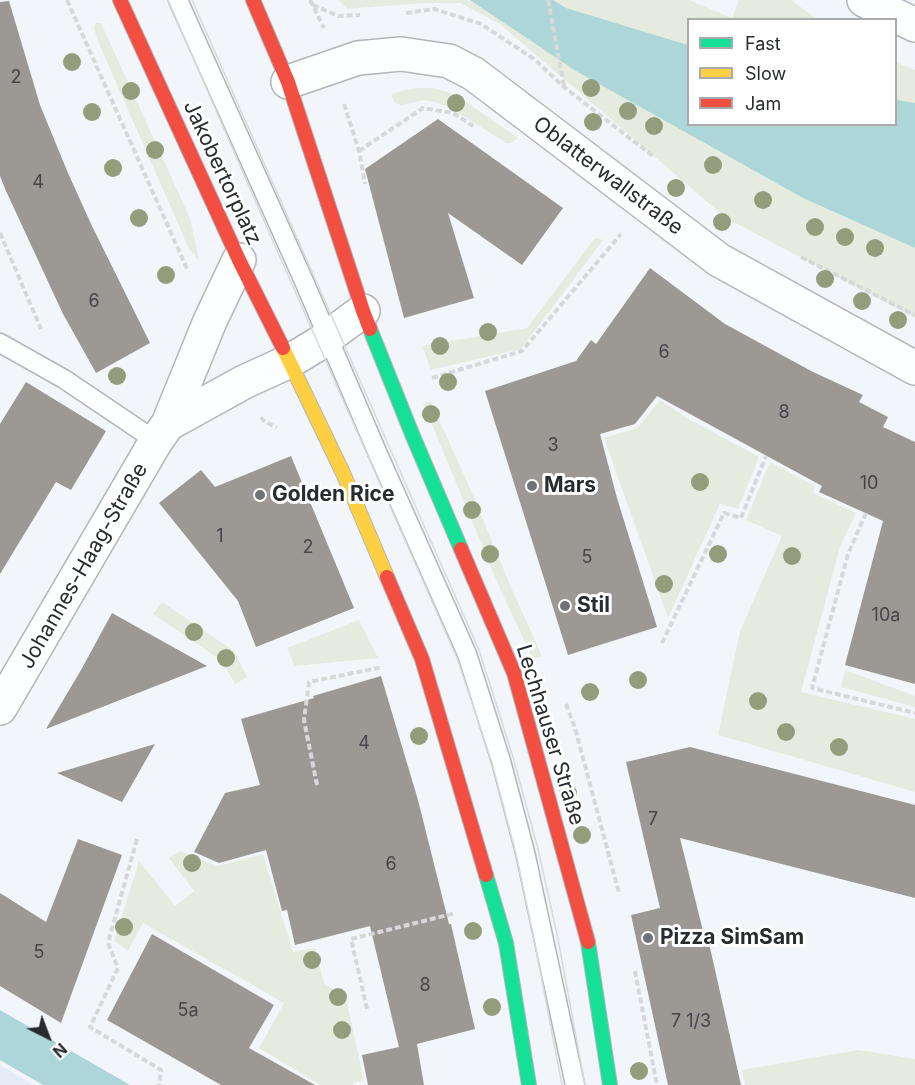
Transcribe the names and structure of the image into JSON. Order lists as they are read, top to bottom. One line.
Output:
{"streets":{"street":["Jakobertorplatz","Oblatterwallstraße","Johannes-Haag-Straße","Lechhauser Straße"]},"crossings":[["Jakobertorplatz","Johannes-Haag-Straße"]],"places":["Mars","Golden Rice","Stil","Pizza SimSam"],"house_numbers":["2","4","6","6","8","3","10","1","2","5","10a","4","7","6","5","8","5a","7 1/3"],"legend":["Fast","Slow","Jam"],"north":"bottom right"}
